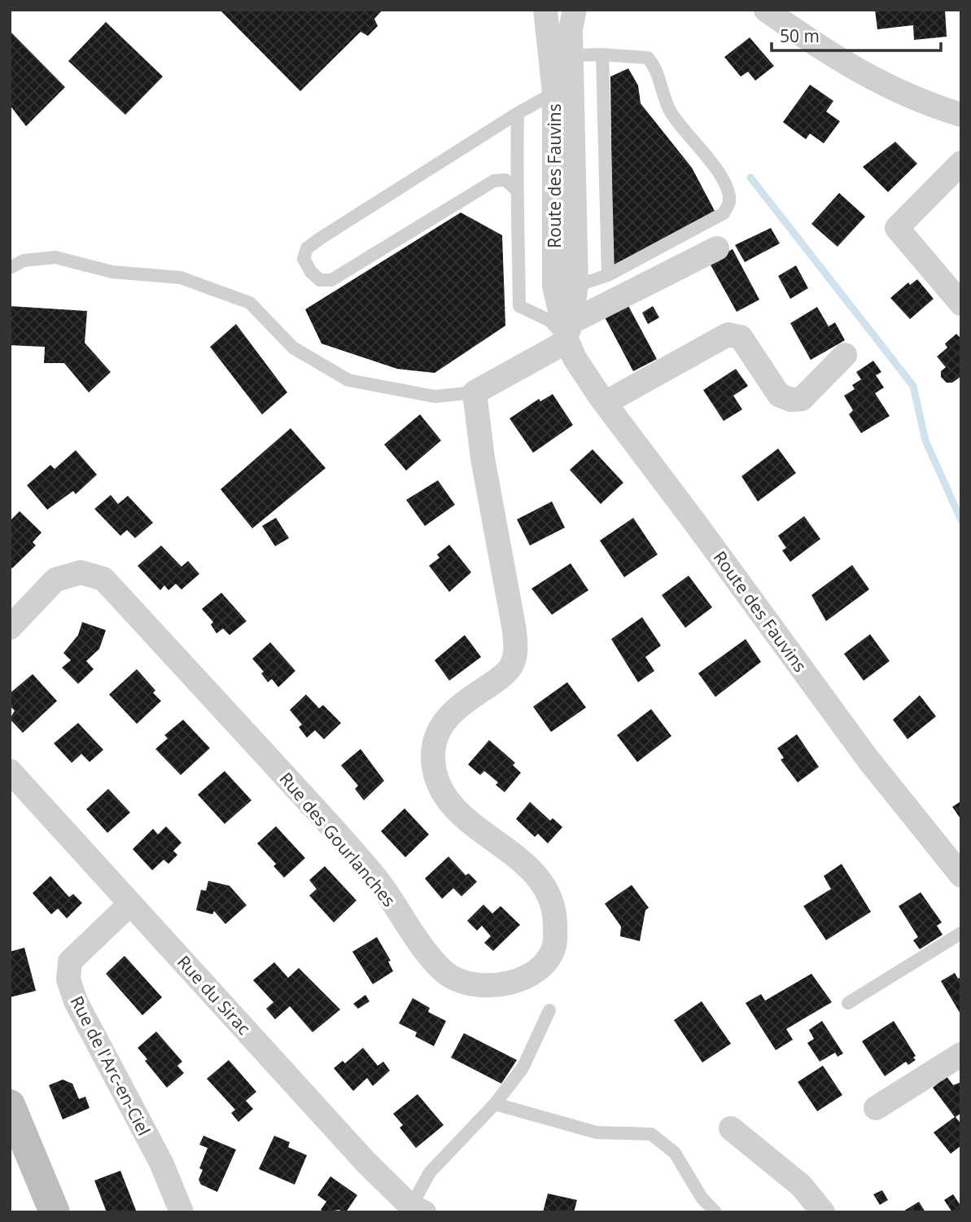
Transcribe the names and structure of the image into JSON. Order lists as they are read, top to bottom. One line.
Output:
{"streets":{"street":["Route des Fauvins","Rue des Gourlanches","Rue du Sirac","Rue de l'Arc-en-Ciel"]},"crossings":[["Rue du Sirac","Rue de l'Arc-en-Ciel"]],"scale_bar":"50 m"}
